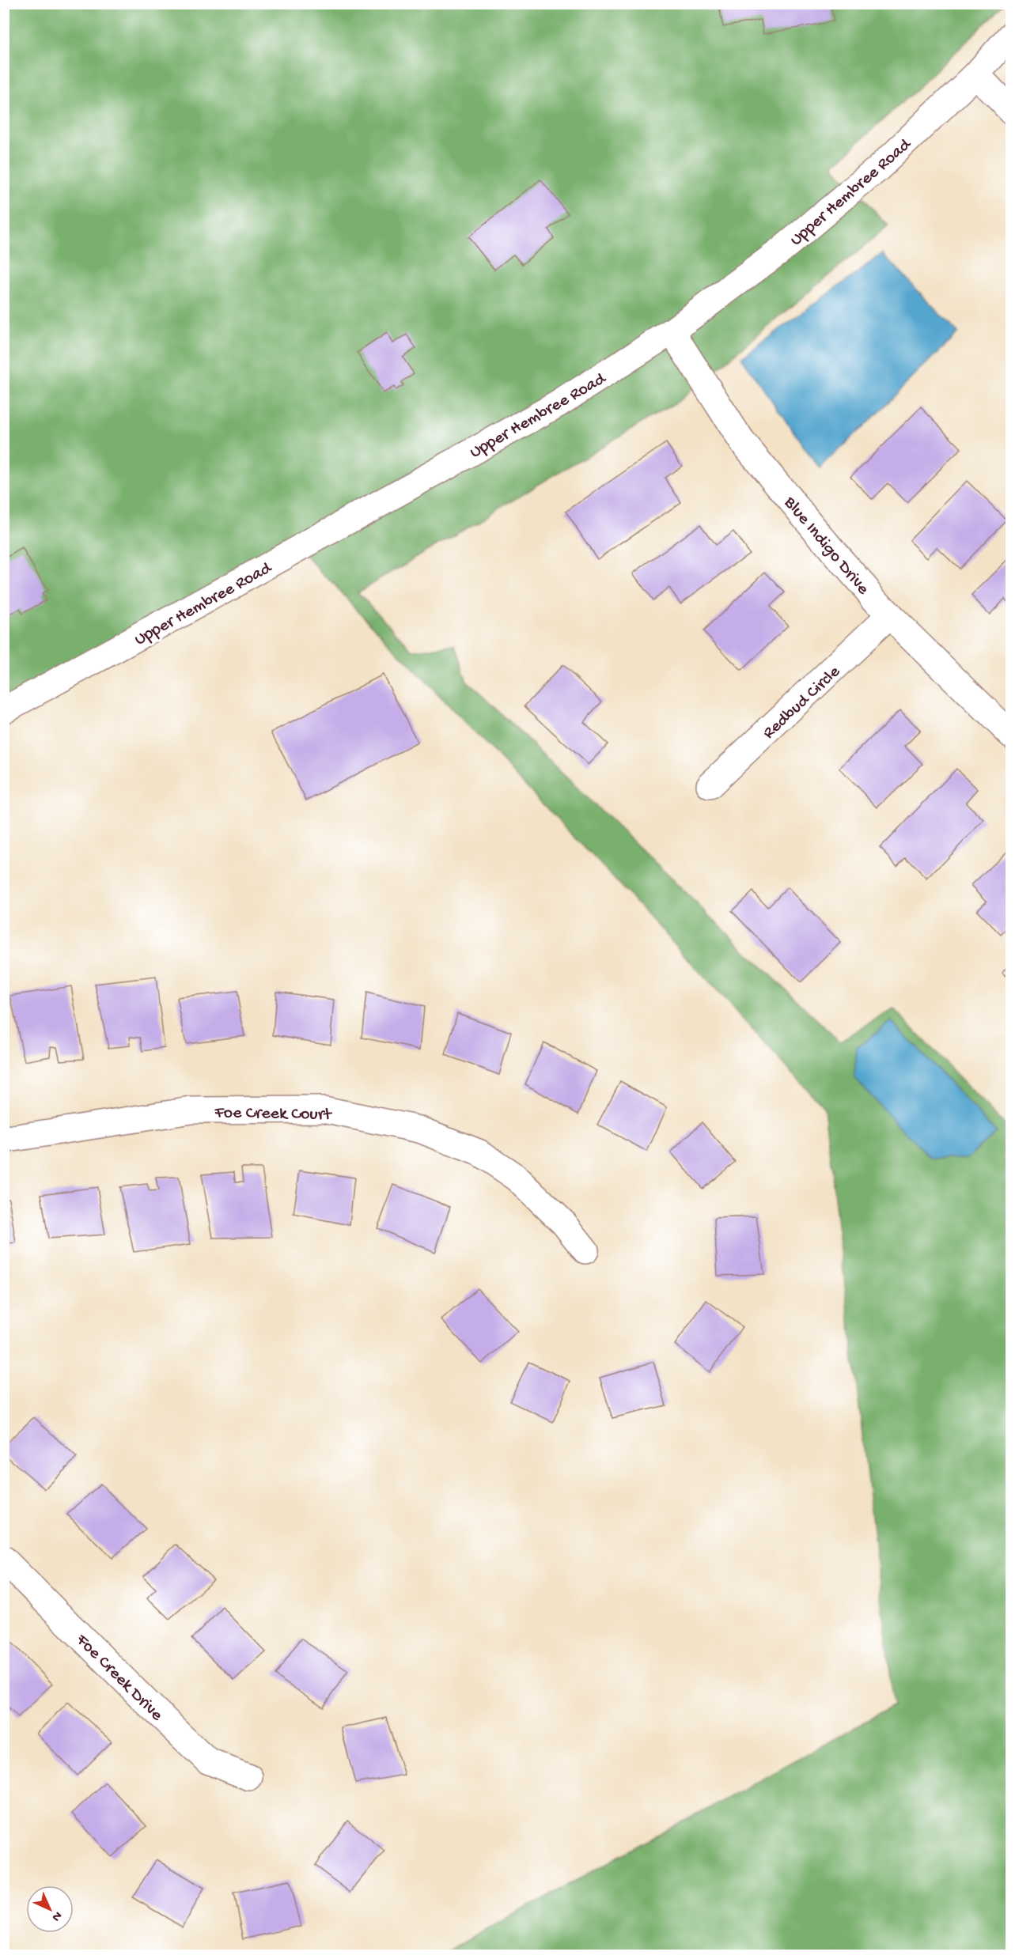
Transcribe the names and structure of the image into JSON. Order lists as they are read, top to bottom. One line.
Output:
{"streets":{"street":["Upper Hembree Road","Blue Indigo Drive","Redbud Circle","Foe Creek Court","Foe Creek Drive"]},"crossings":[["Upper Hembree Road","Blue Indigo Drive"],["Blue Indigo Drive","Redbud Circle"]],"north":"bottom right"}
